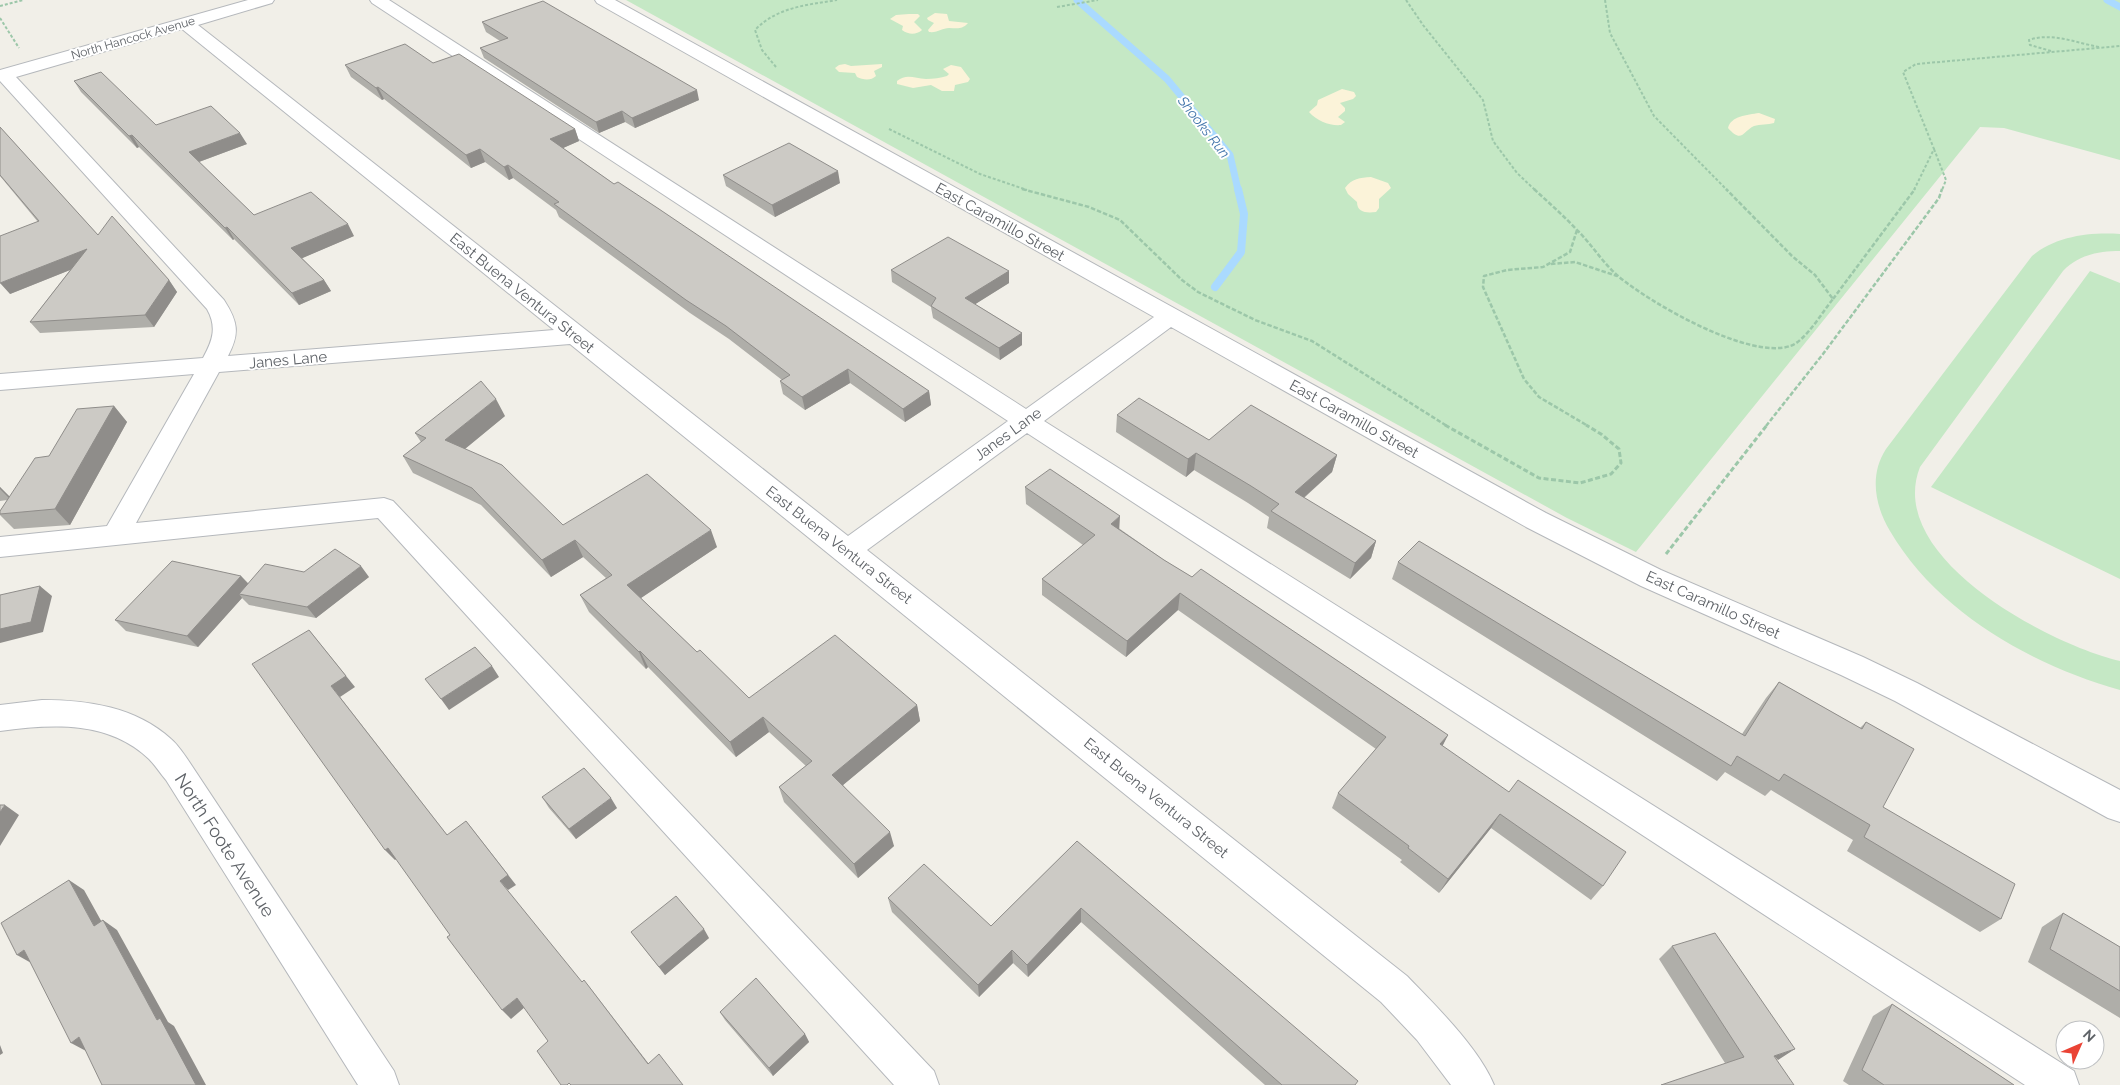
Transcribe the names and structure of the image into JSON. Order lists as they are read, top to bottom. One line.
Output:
{"streets":{"street":["North Hancock Avenue","East Caramillo Street","East Buena Ventura Street","Janes Lane","North Foote Avenue"]},"crossings":[["North Hancock Avenue","East Buena Ventura Street"],["East Caramillo Street","Janes Lane"],["East Buena Ventura Street","Janes Lane"]],"water":["Shooks Run"],"north":"top right"}
